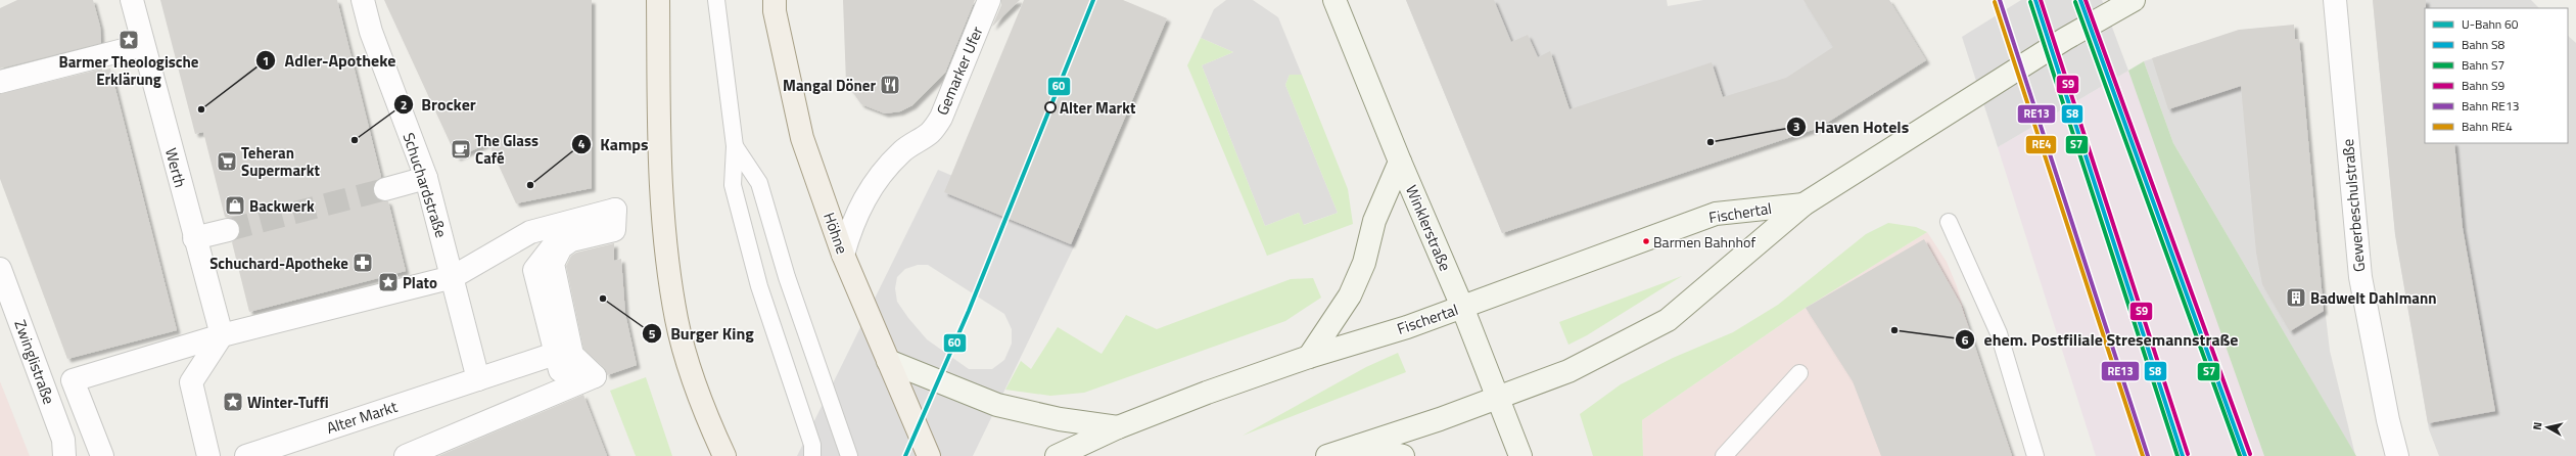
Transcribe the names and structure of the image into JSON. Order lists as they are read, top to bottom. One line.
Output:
{"streets":{"main road":["Fischertal","Winklerstraße","Höhne"],"street":["Gemarker Ufer","Werth","Schuchardstraße","Gewerbeschulstraße","Zwinglistraße","Alter Markt"]},"crossings":[["Gemarker Ufer","Höhne"],["Fischertal","Winklerstraße"]],"places":{"place":["Barmer Theologische Erklärung","Plato","Winter-Tuffi"],"restaurant":["Mangal Döner"],"other":["Alter Markt","Adler-Apotheke","Brocker","Haven Hotels","Kamps","Barmen Bahnhof","Burger King","ehem. Postfiliale Stresemannstraße"],"cafe":["The Glass Café"],"supermarket":["Teheran Supermarkt"],"shop":["Backwerk"],"pharmacy":["Schuchard-Apotheke"],"building":["Badwelt Dahlmann"]},"lines":["metro line 60","rail line S8","rail line S9","rail line RE13","rail line S7","rail line RE4"],"legend":["U-Bahn 60","Bahn S8","Bahn S7","Bahn S9","Bahn RE13","Bahn RE4"],"north":"left"}
